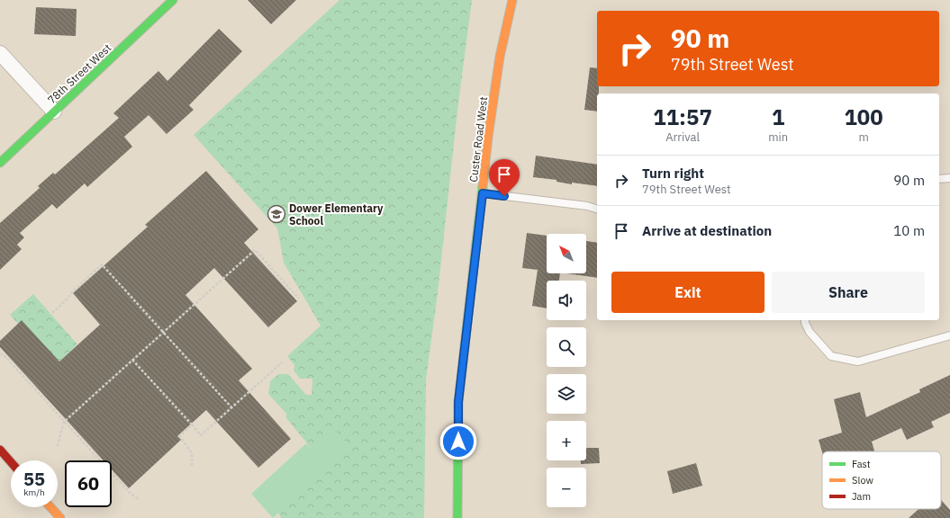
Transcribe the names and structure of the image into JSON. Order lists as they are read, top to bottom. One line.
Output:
{"streets":{"main road":["78th Street West","Custer Road West"]},"places":{"school or university":["Dower Elementary School"]},"legend":["Fast","Slow","Jam"],"north":"top left","page":{"turn":["90 m","79th Street West"],"eta":["11:57","Arrival","1","min","100","m"],"list":[{"name":"Turn right","note":"79th Street West","value":"90 m"},{"name":"Arrive at destination","value":"10 m"}],"map_buttons":["+","−"],"buttons":["Exit","Share"],"speed":"55 km/h","limit":"60"}}
